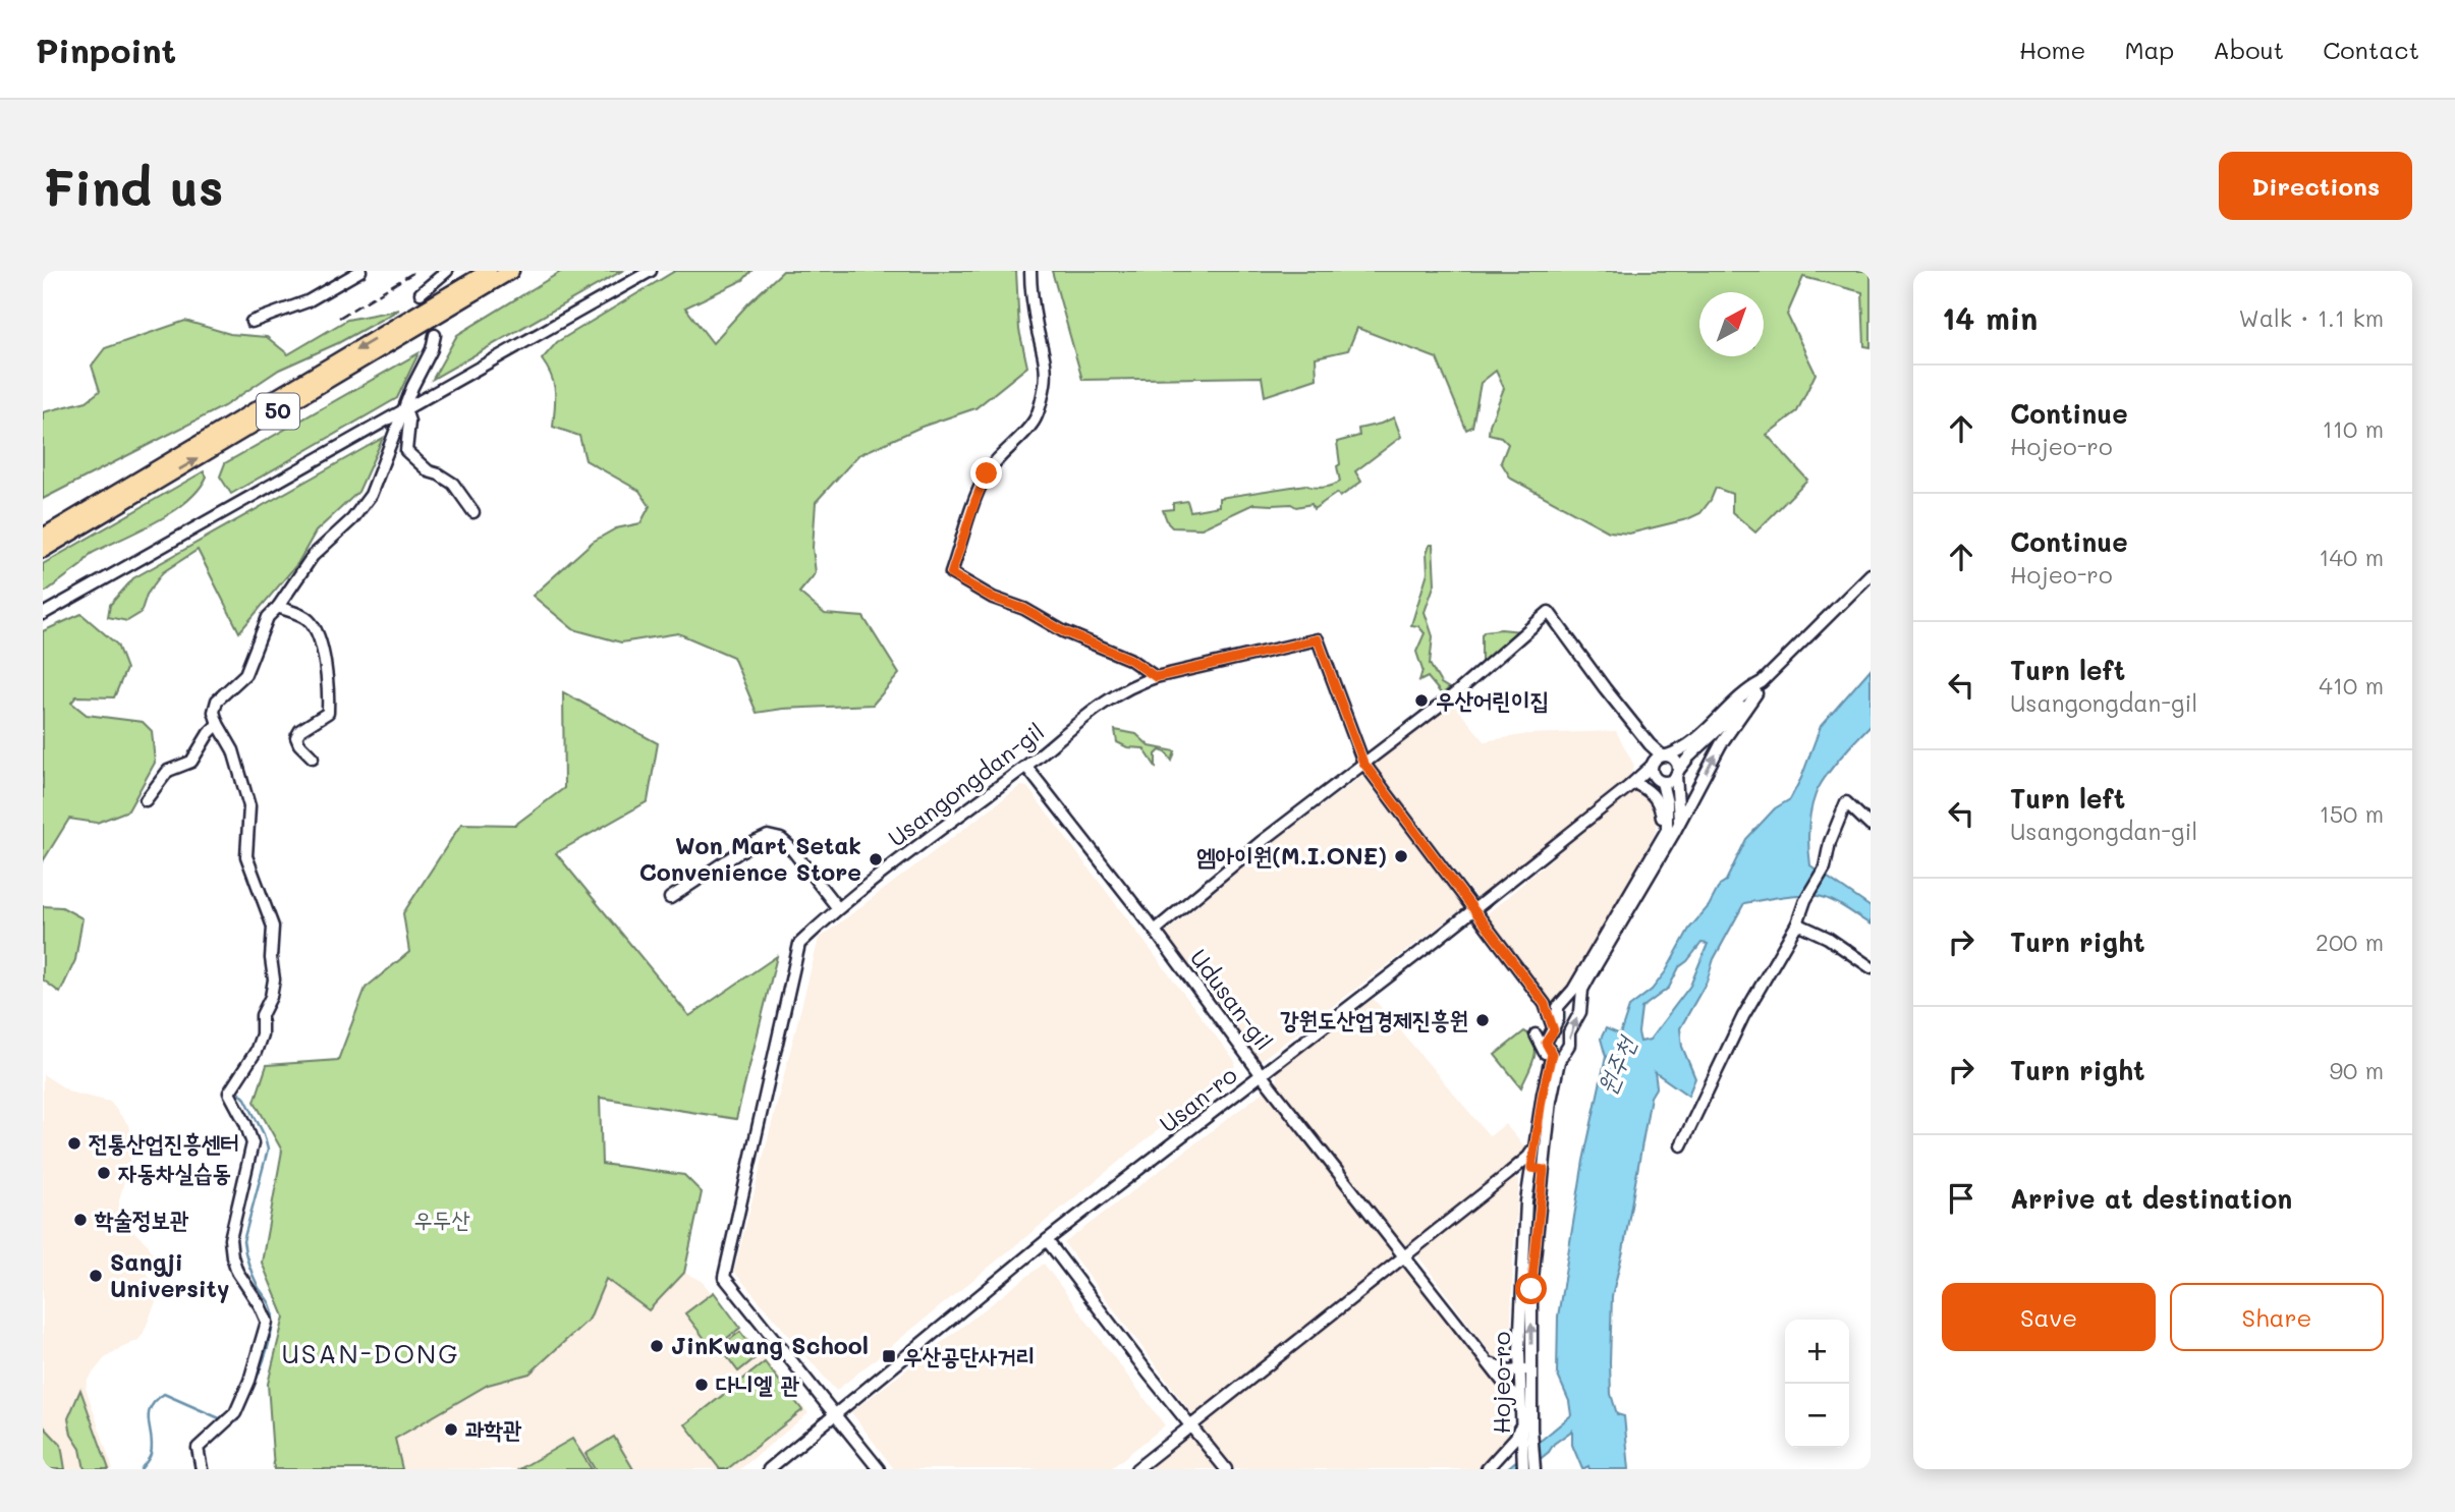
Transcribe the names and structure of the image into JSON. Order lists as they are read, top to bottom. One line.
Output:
{"streets":{"highway":["50"],"street":["Usangongdan-gil","Udusan-gil","Usan-ro","Hojeo-ro"]},"crossings":[["Usangongdan-gil","Udusan-gil"],["Usangongdan-gil","Usan-ro"],["Usangongdan-gil","Hojeo-ro"],["Udusan-gil","Usan-ro"],["Udusan-gil","Hojeo-ro"]],"districts":["USAN-DONG"],"water":["원주천"],"parks":["우두산"],"places":{"other":["우산어린이집","엠아이원(M.I.ONE)","Won Mart Setak Convenience Store","강원도산업경제진흥원","전통산업진흥센터","자동차실습동","학술정보관","Sangji University","JinKwang School","다니엘 관","과학관"],"transit":["우산공단사거리"]},"north":"top right","page":{"header":"Pinpoint","nav":["Home","Map","About","Contact"],"buttons":["Directions",["Save","Share"]],"title":"Find us","heading":["14 min","Walk · 1.1 km"],"list":[["Continue","Hojeo-ro","110 m"],["Continue","Hojeo-ro","140 m"],["Turn left","Usangongdan-gil","410 m"],["Turn left","Usangongdan-gil","150 m"],["Turn right","200 m"],["Turn right","90 m"],"Arrive at destination"],"map_buttons":["+","−"]}}
